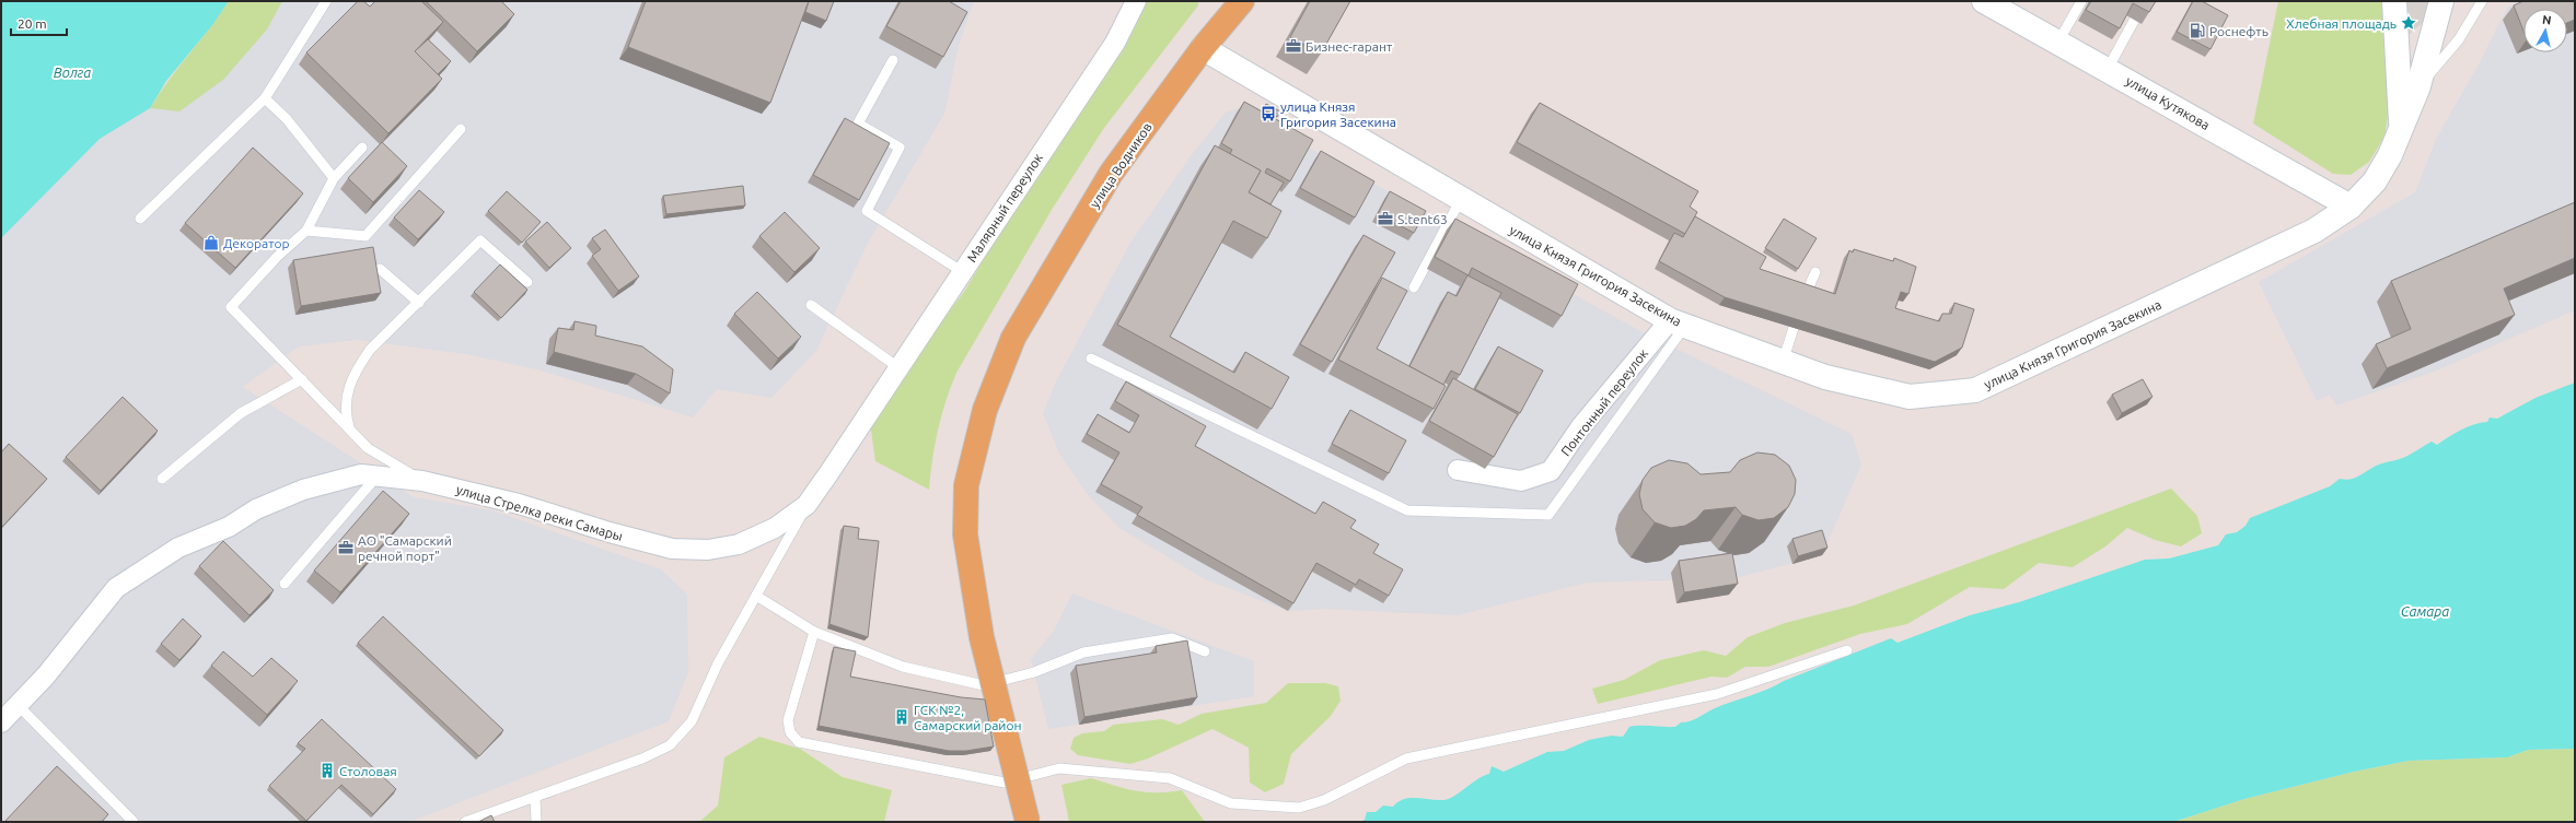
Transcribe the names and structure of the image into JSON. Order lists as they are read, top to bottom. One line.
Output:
{"streets":{"main road":["улица Кутякова","улица Водников","улица Князя Григория Засекина"],"street":["Малярный переулок","Понтонный переулок","улица Стрелка реки Самары"]},"crossings":[["улица Кутякова","улица Князя Григория Засекина"],["улица Водников","улица Князя Григория Засекина"],["Малярный переулок","улица Стрелка реки Самары"],["улица Князя Григория Засекина","Понтонный переулок"]],"water":["Волга","Самара"],"places":{"place":["Хлебная площадь"],"fuel station":["Роснефть"],"office":["Бизнес-гарант","S.tent63","АО \"Самарский речной порт\""],"bus stop":["улица Князя Григория Засекина"],"shop":["Декоратор"],"building":["ГСК №2, Самарский район","Столовая"]},"scale_bar":"20 m","north":"top"}
